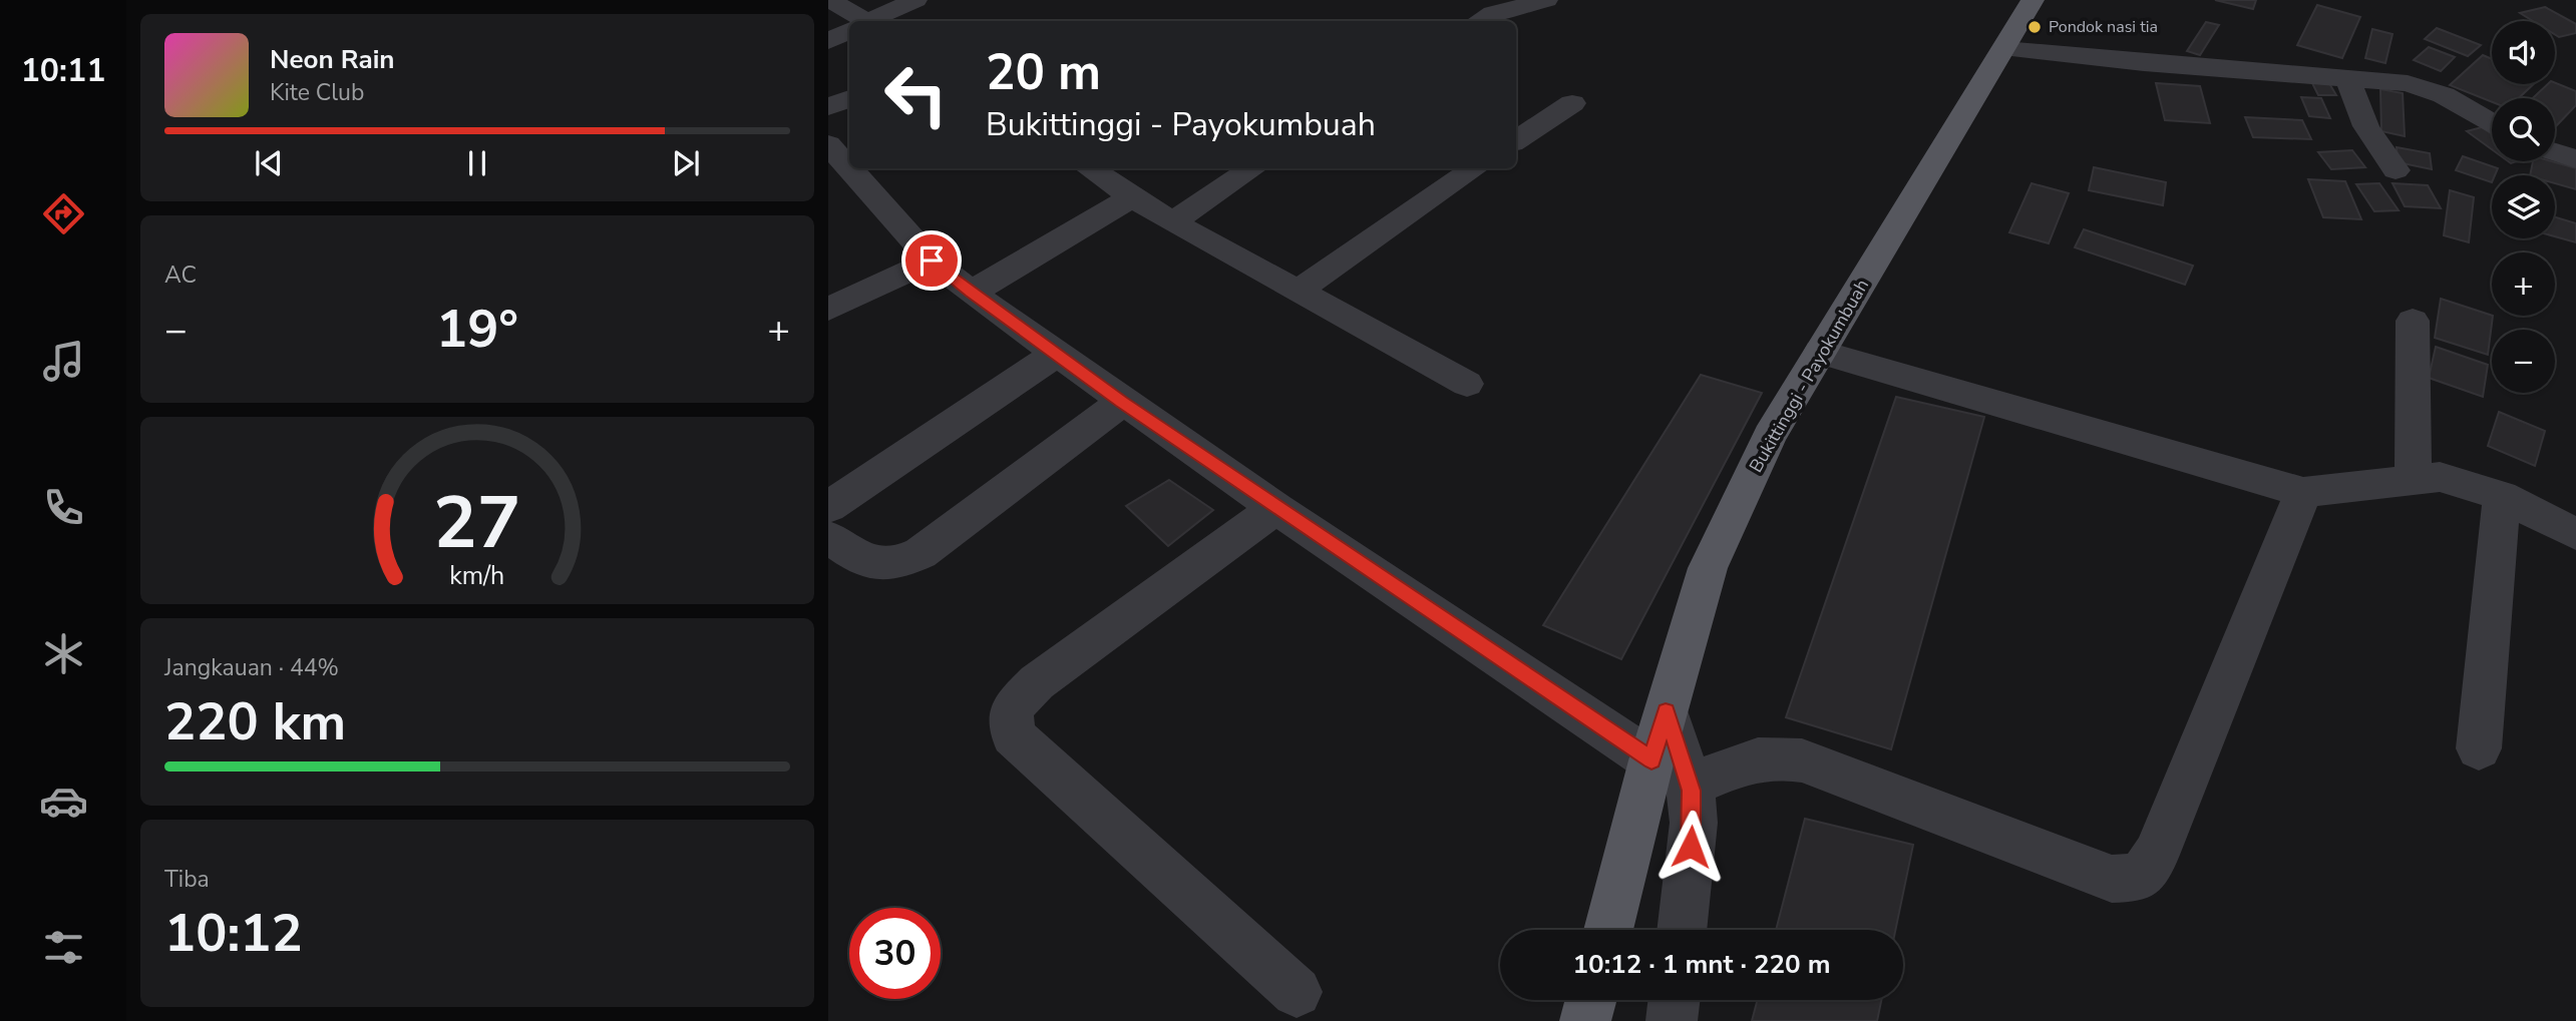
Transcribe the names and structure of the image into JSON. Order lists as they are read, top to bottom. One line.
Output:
{"streets":{"main road":["Bukittinggi - Payokumbuah"]},"places":["Pondok nasi tia"],"page":{"tabs":"10:11","map_buttons":["+","−"],"turn":["20 m","Bukittinggi - Payokumbuah"],"song":["Neon Rain","Kite Club"],"tile":["AC",["Jangkauan · 44%","220 km"],["Tiba","10:12"]],"heat":["−","19°","+"],"limit":"30","trip":"10:12 · 1 mnt · 220 m","gauge":["27","km/h"]}}
